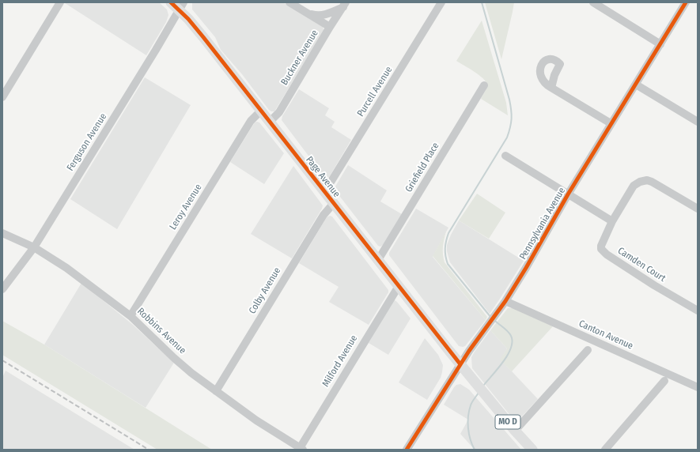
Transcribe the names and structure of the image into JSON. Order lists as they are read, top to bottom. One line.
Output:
{"streets":{"main road":["Page Avenue","MO D"],"street":["Buckner Avenue","Purcell Avenue","Ferguson Avenue","Griefield Place","Leroy Avenue","Pennsylvania Avenue","Camden Court","Colby Avenue","Robbins Avenue","Canton Avenue","Milford Avenue"]},"crossings":[["Buckner Avenue","Page Avenue"],["Purcell Avenue","Page Avenue"],["Ferguson Avenue","Page Avenue"],["Ferguson Avenue","Robbins Avenue"],["Griefield Place","Page Avenue"],["Page Avenue","Leroy Avenue"],["Page Avenue","Pennsylvania Avenue"],["Page Avenue","Colby Avenue"],["Page Avenue","Milford Avenue"],["Leroy Avenue","Robbins Avenue"],["Pennsylvania Avenue","Canton Avenue"],["Colby Avenue","Robbins Avenue"],["Robbins Avenue","Milford Avenue"]]}
